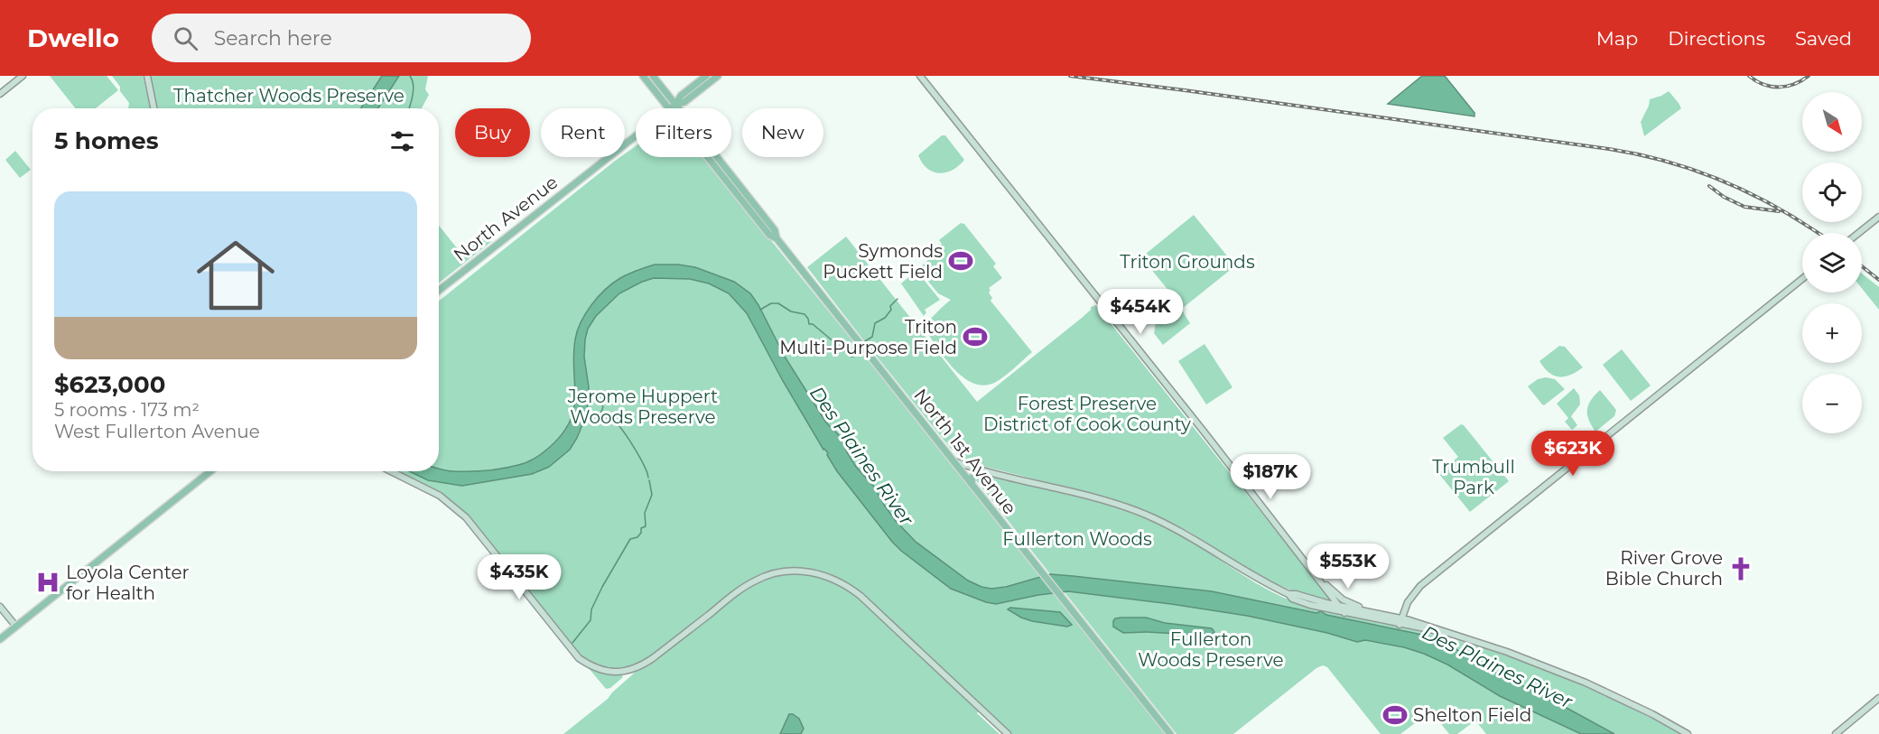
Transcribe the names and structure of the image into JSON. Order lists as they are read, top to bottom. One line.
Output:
{"streets":{"main road":["North Avenue","North 1st Avenue"]},"crossings":[["North Avenue","North 1st Avenue"]],"water":["Des Plaines River"],"parks":["Thatcher Woods Preserve","Triton Grounds","Jerome Huppert Woods Preserve","Forest Preserve District of Cook County","Trumbull Park","Fullerton Woods","Fullerton Woods Preserve"],"places":{"sports":["Symonds Puckett Field","Triton Multi-Purpose Field","Shelton Field"],"church":["River Grove Bible Church"],"hospital":["Loyola Center for Health"]},"north":"bottom right","page":{"header":"Dwello","search":"Search here","nav":["Map","Directions","Saved"],"map_buttons":["+","−"],"chip":["Buy","Rent","Filters","New"],"heading":"5 homes","list":[{"name":"$623,000","note":"5 rooms · 173 m² · West Fullerton Avenue"}],"price":["$454K","$623K","$187K","$553K","$435K"]}}
